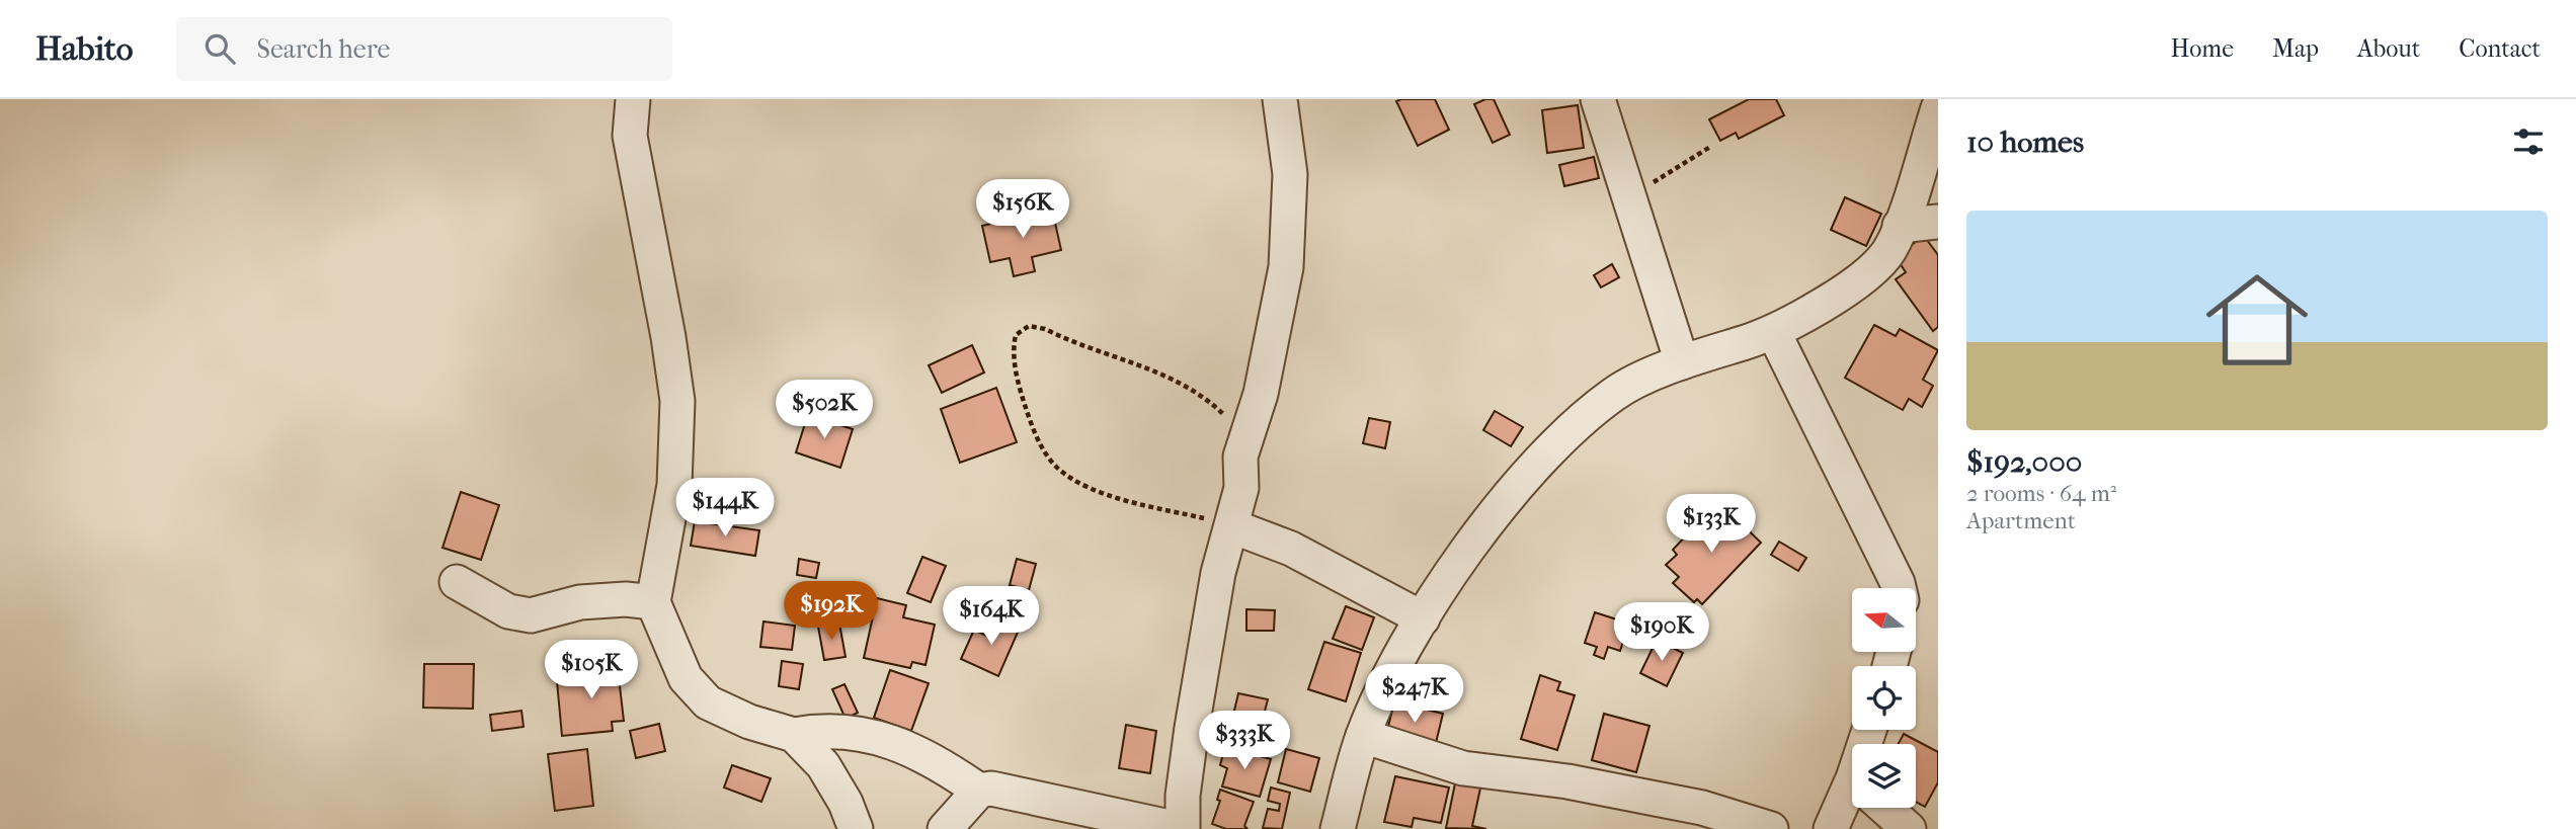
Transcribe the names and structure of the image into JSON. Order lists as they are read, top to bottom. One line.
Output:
{"north":"left","page":{"header":"Habito","search":"Search here","nav":["Home","Map","About","Contact"],"heading":"10 homes","price":["$156K","$502K","$144K","$133K","$192K","$164K","$190K","$105K","$247K","$333K"],"list":[{"name":"$192,000","note":"2 rooms · 64 m² · Apartment"}]}}
